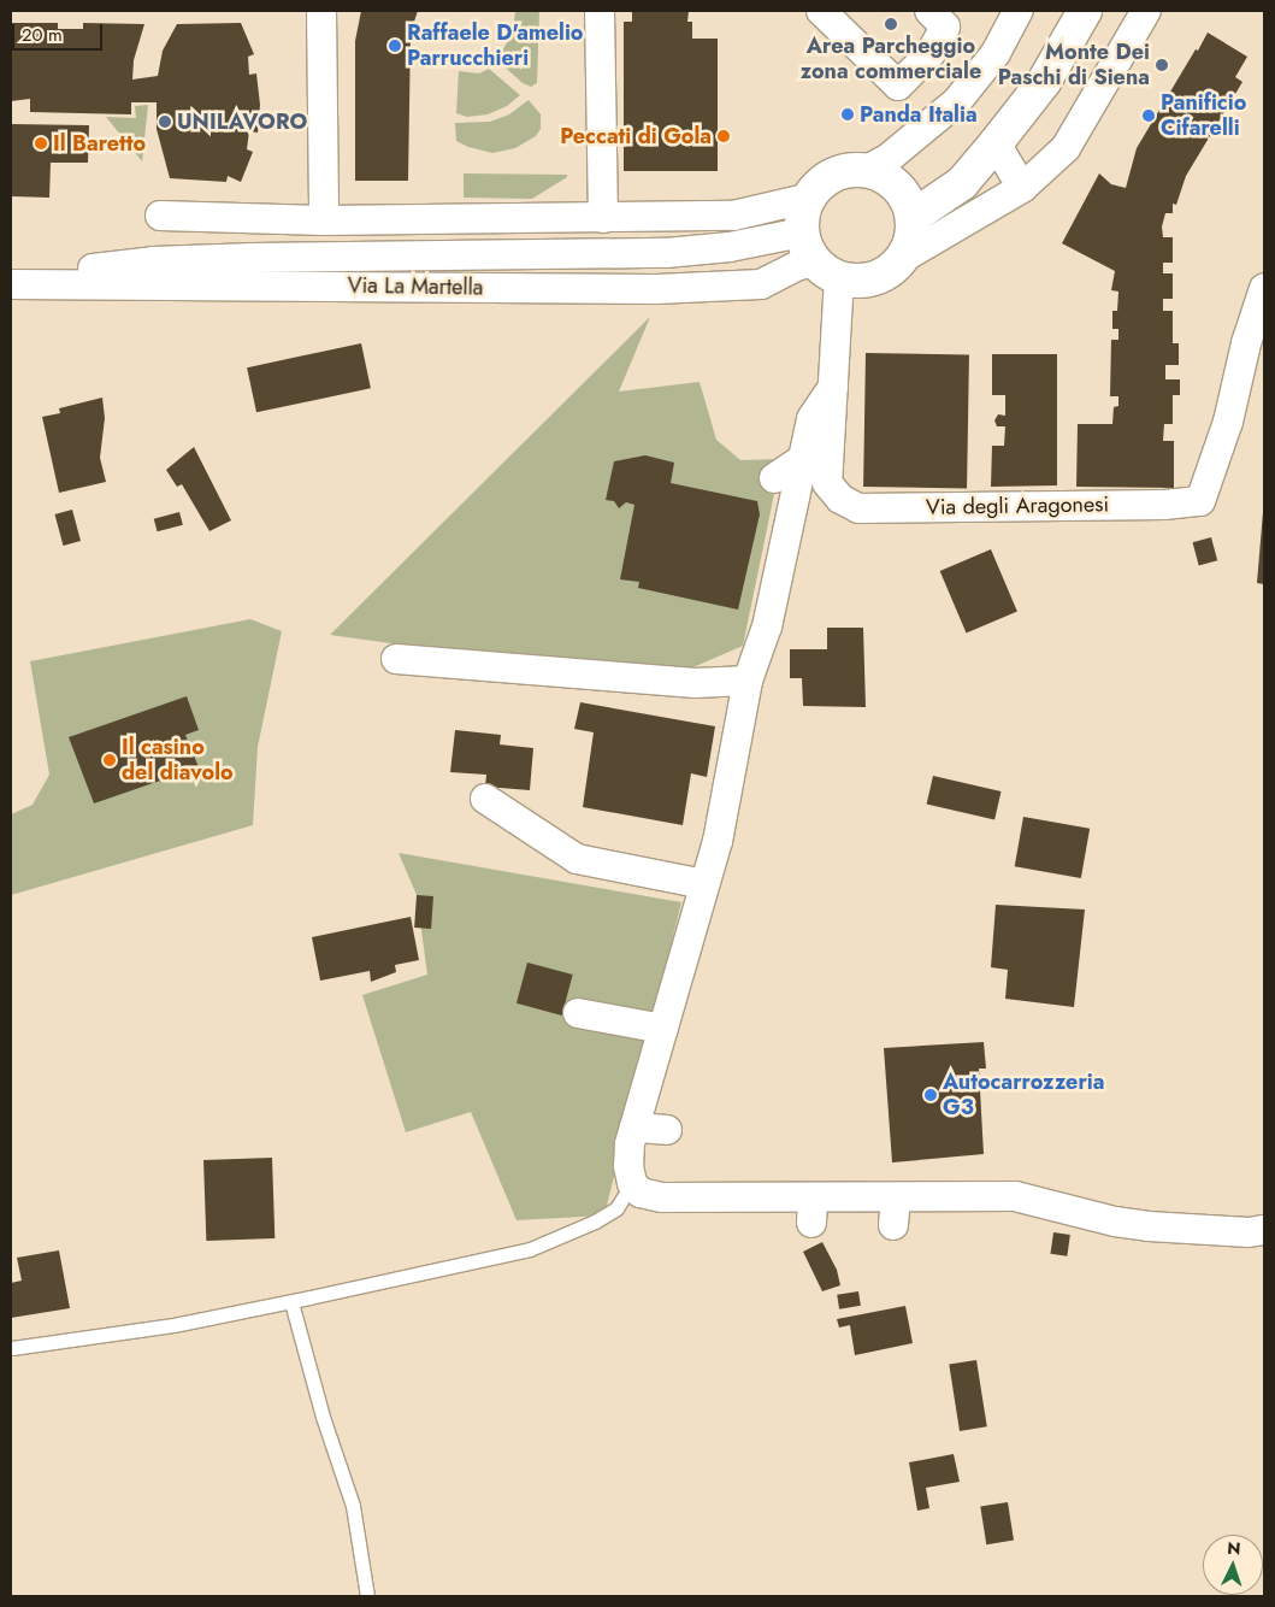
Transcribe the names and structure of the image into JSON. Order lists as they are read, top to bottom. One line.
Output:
{"streets":{"street":["Via La Martella","Via degli Aragonesi"]},"crossings":[["Via La Martella","Via degli Aragonesi"]],"places":["Area Parcheggio zona commerciale","Raffaele D'amelio Parrucchieri","Monte Dei Paschi di Siena","Panda Italia","Panificio Cifarelli","UNILAVORO","Peccati di Gola","Il Baretto","Il casino del diavolo","Autocarrozzeria G3"],"scale_bar":"20 m","north":"top"}
